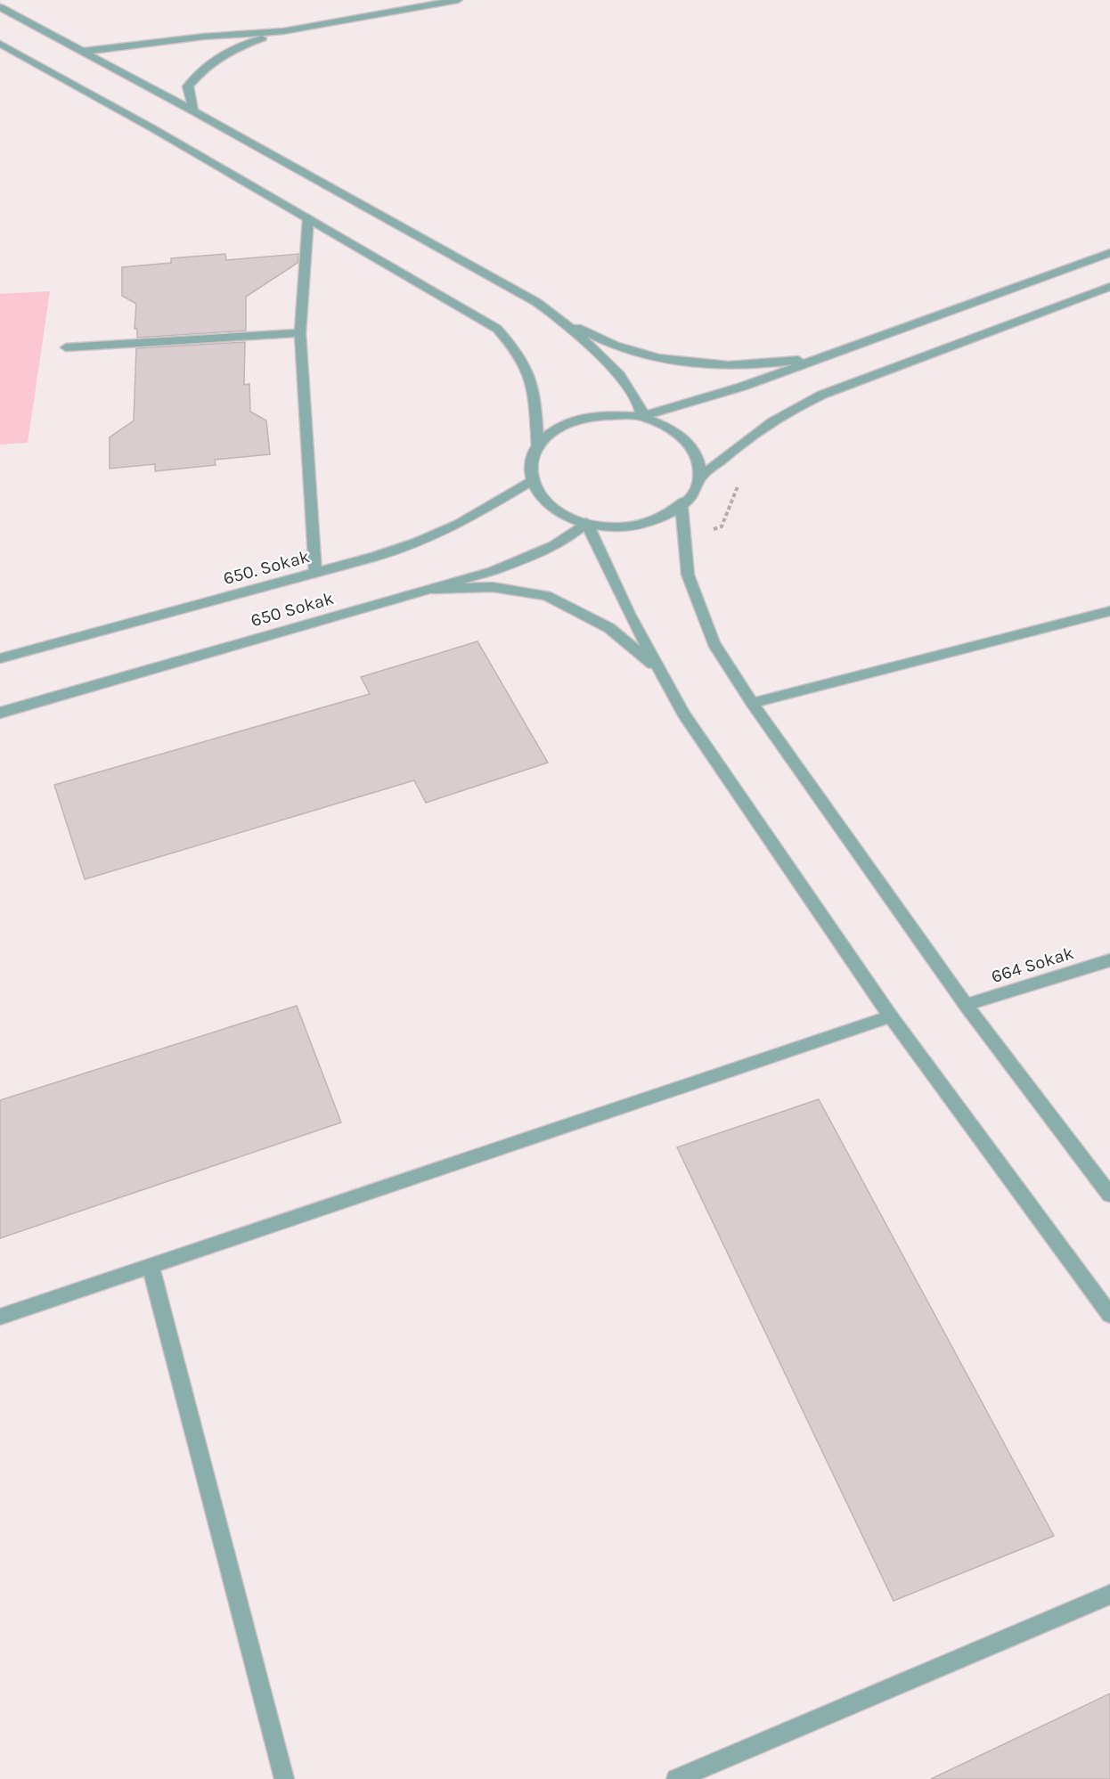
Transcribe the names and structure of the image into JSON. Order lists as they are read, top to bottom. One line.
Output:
{"streets":{"street":["650. Sokak","650 Sokak","664 Sokak"]},"crossings":[["650. Sokak","650 Sokak"]]}
